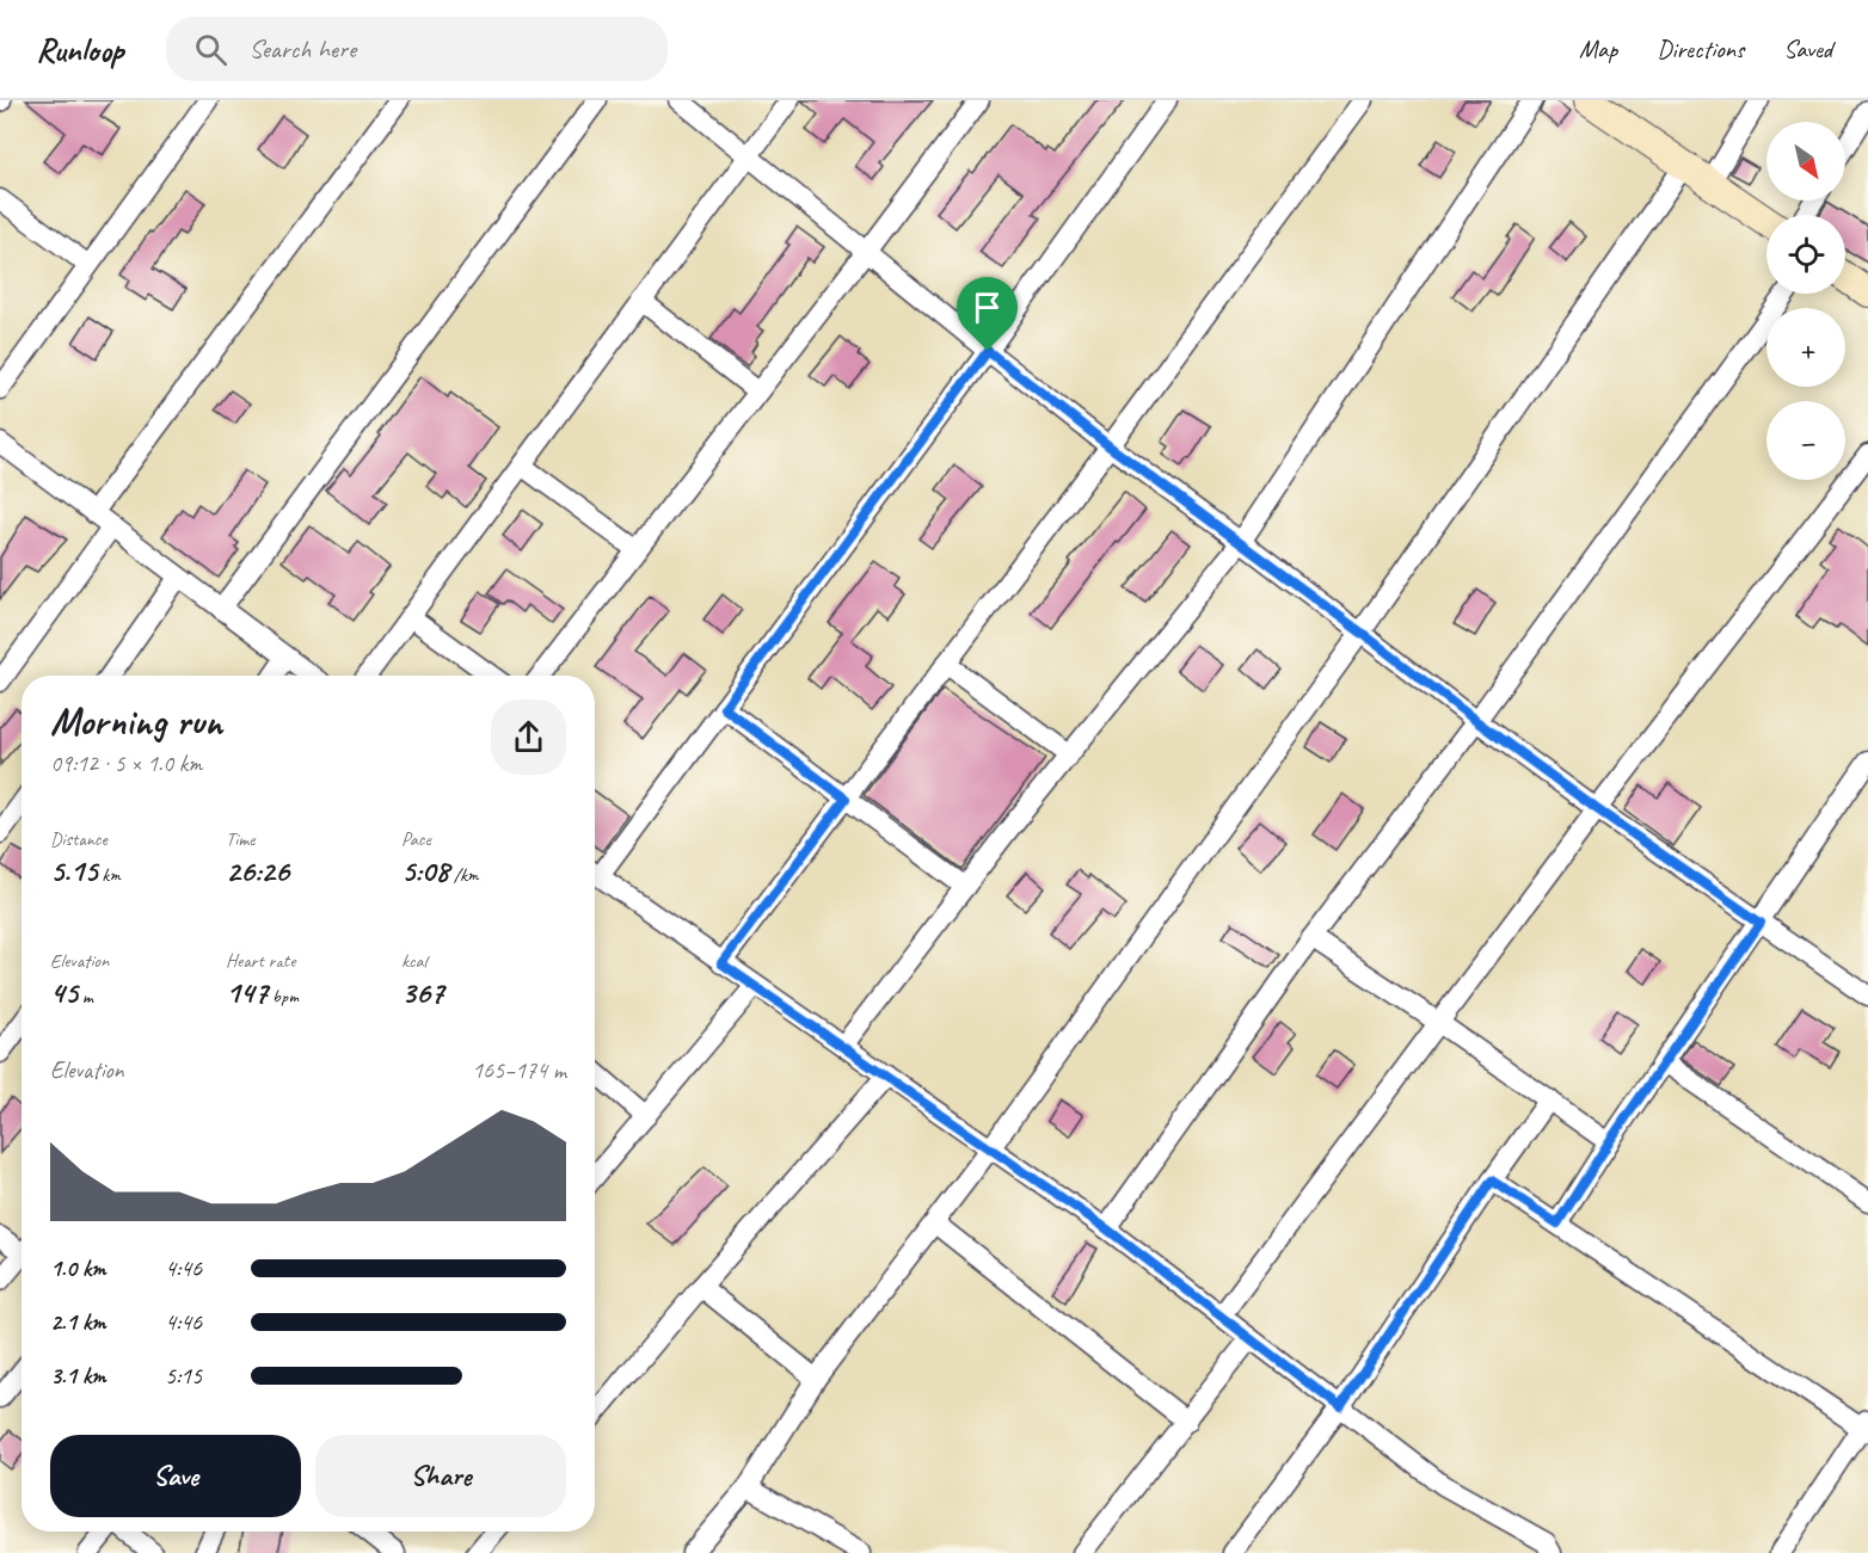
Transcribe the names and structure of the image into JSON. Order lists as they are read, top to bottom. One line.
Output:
{"north":"bottom right","page":{"header":"Runloop","search":"Search here","nav":["Map","Directions","Saved"],"map_buttons":["+","−"],"heading":["Morning run","09:12 · 5 × 1.0 km"],"stats":[["Distance","5.15 km"],["Time","26:26"],["Pace","5:08 /km"],["Elevation","45 m"],["Heart rate","147 bpm"],["kcal","367"]],"chart":["Elevation","165–174 m"],"list":[{"name":"1.0 km","note":"4:46"},{"name":"2.1 km","note":"4:46"},{"name":"3.1 km","note":"5:15"}],"buttons":["Save","Share"]}}
